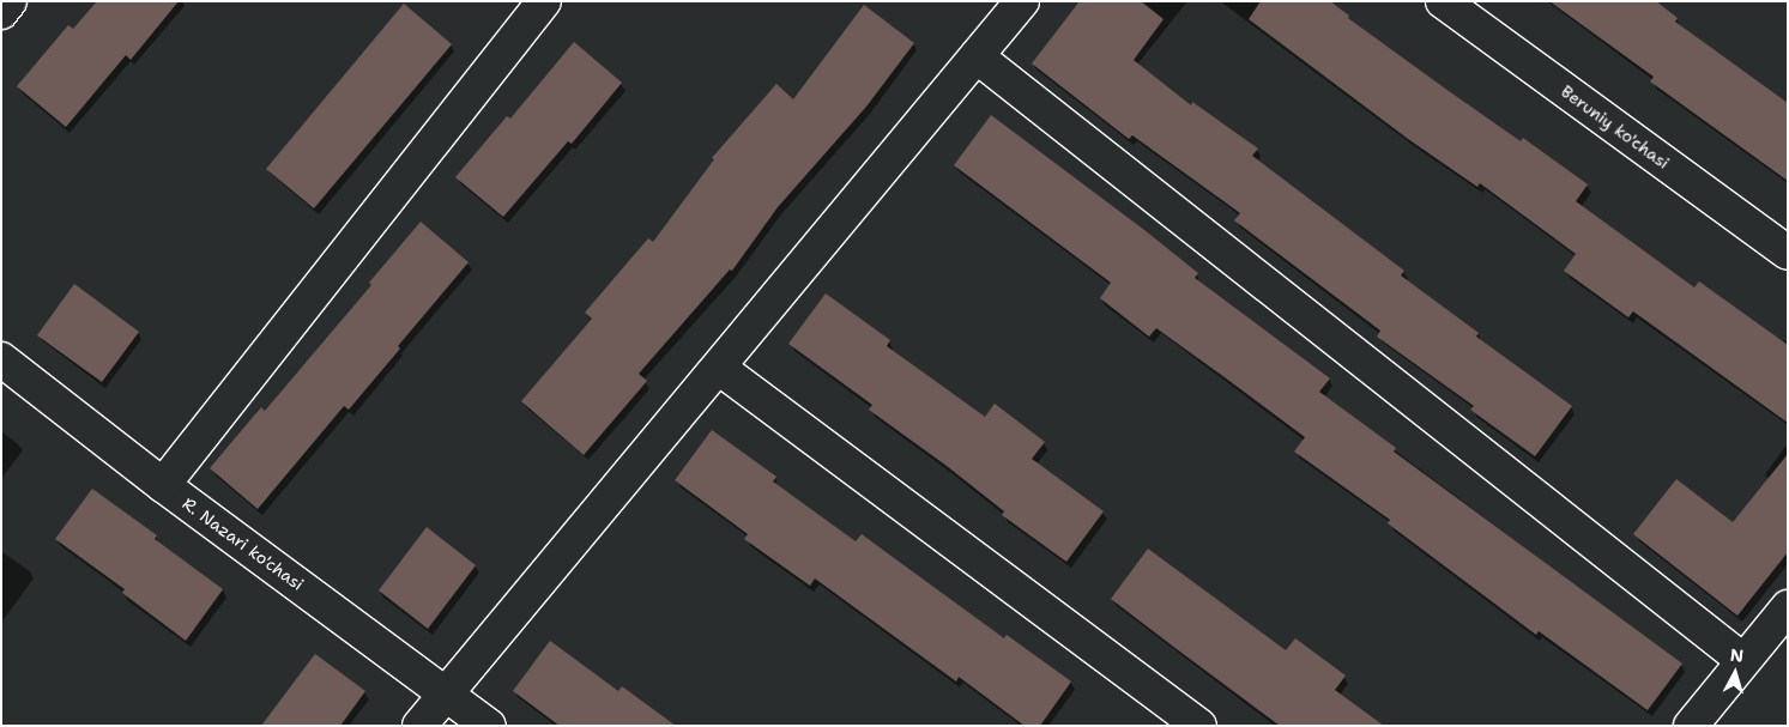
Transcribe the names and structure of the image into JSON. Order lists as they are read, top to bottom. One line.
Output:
{"streets":{"street":["Beruniy ko'chasi","R. Nazari ko'chasi"]},"north":"top"}
